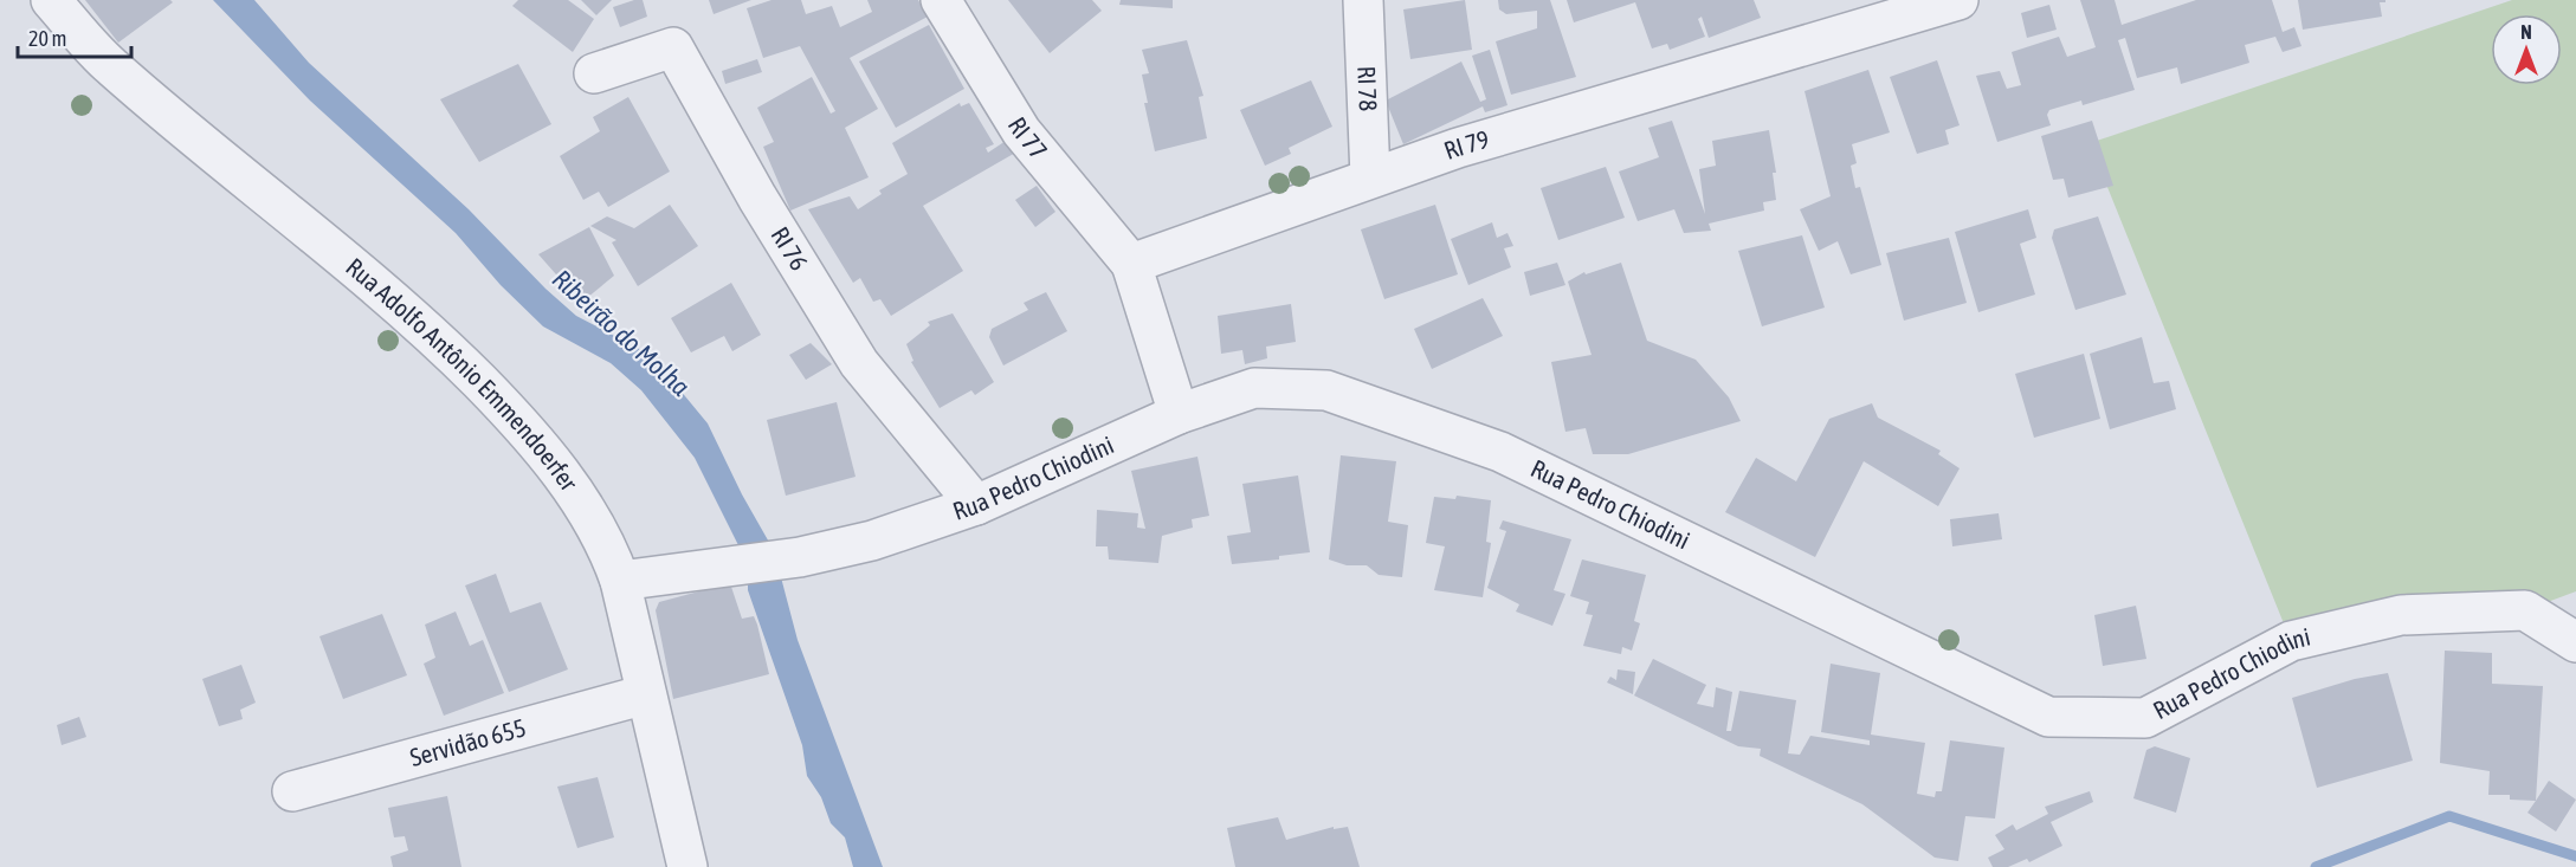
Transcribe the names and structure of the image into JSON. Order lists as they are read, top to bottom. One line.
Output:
{"streets":{"street":["RI 78","RI 77","RI 79","RI 76","Rua Adolfo Antônio Emmendoerfer","Rua Pedro Chiodini","Servidão 655"]},"crossings":[["RI 78","RI 79"],["RI 77","RI 79"],["RI 76","Rua Pedro Chiodini"],["Rua Adolfo Antônio Emmendoerfer","Rua Pedro Chiodini"],["Rua Adolfo Antônio Emmendoerfer","Servidão 655"]],"water":["Ribeirão do Molha"],"scale_bar":"20 m","north":"top"}
